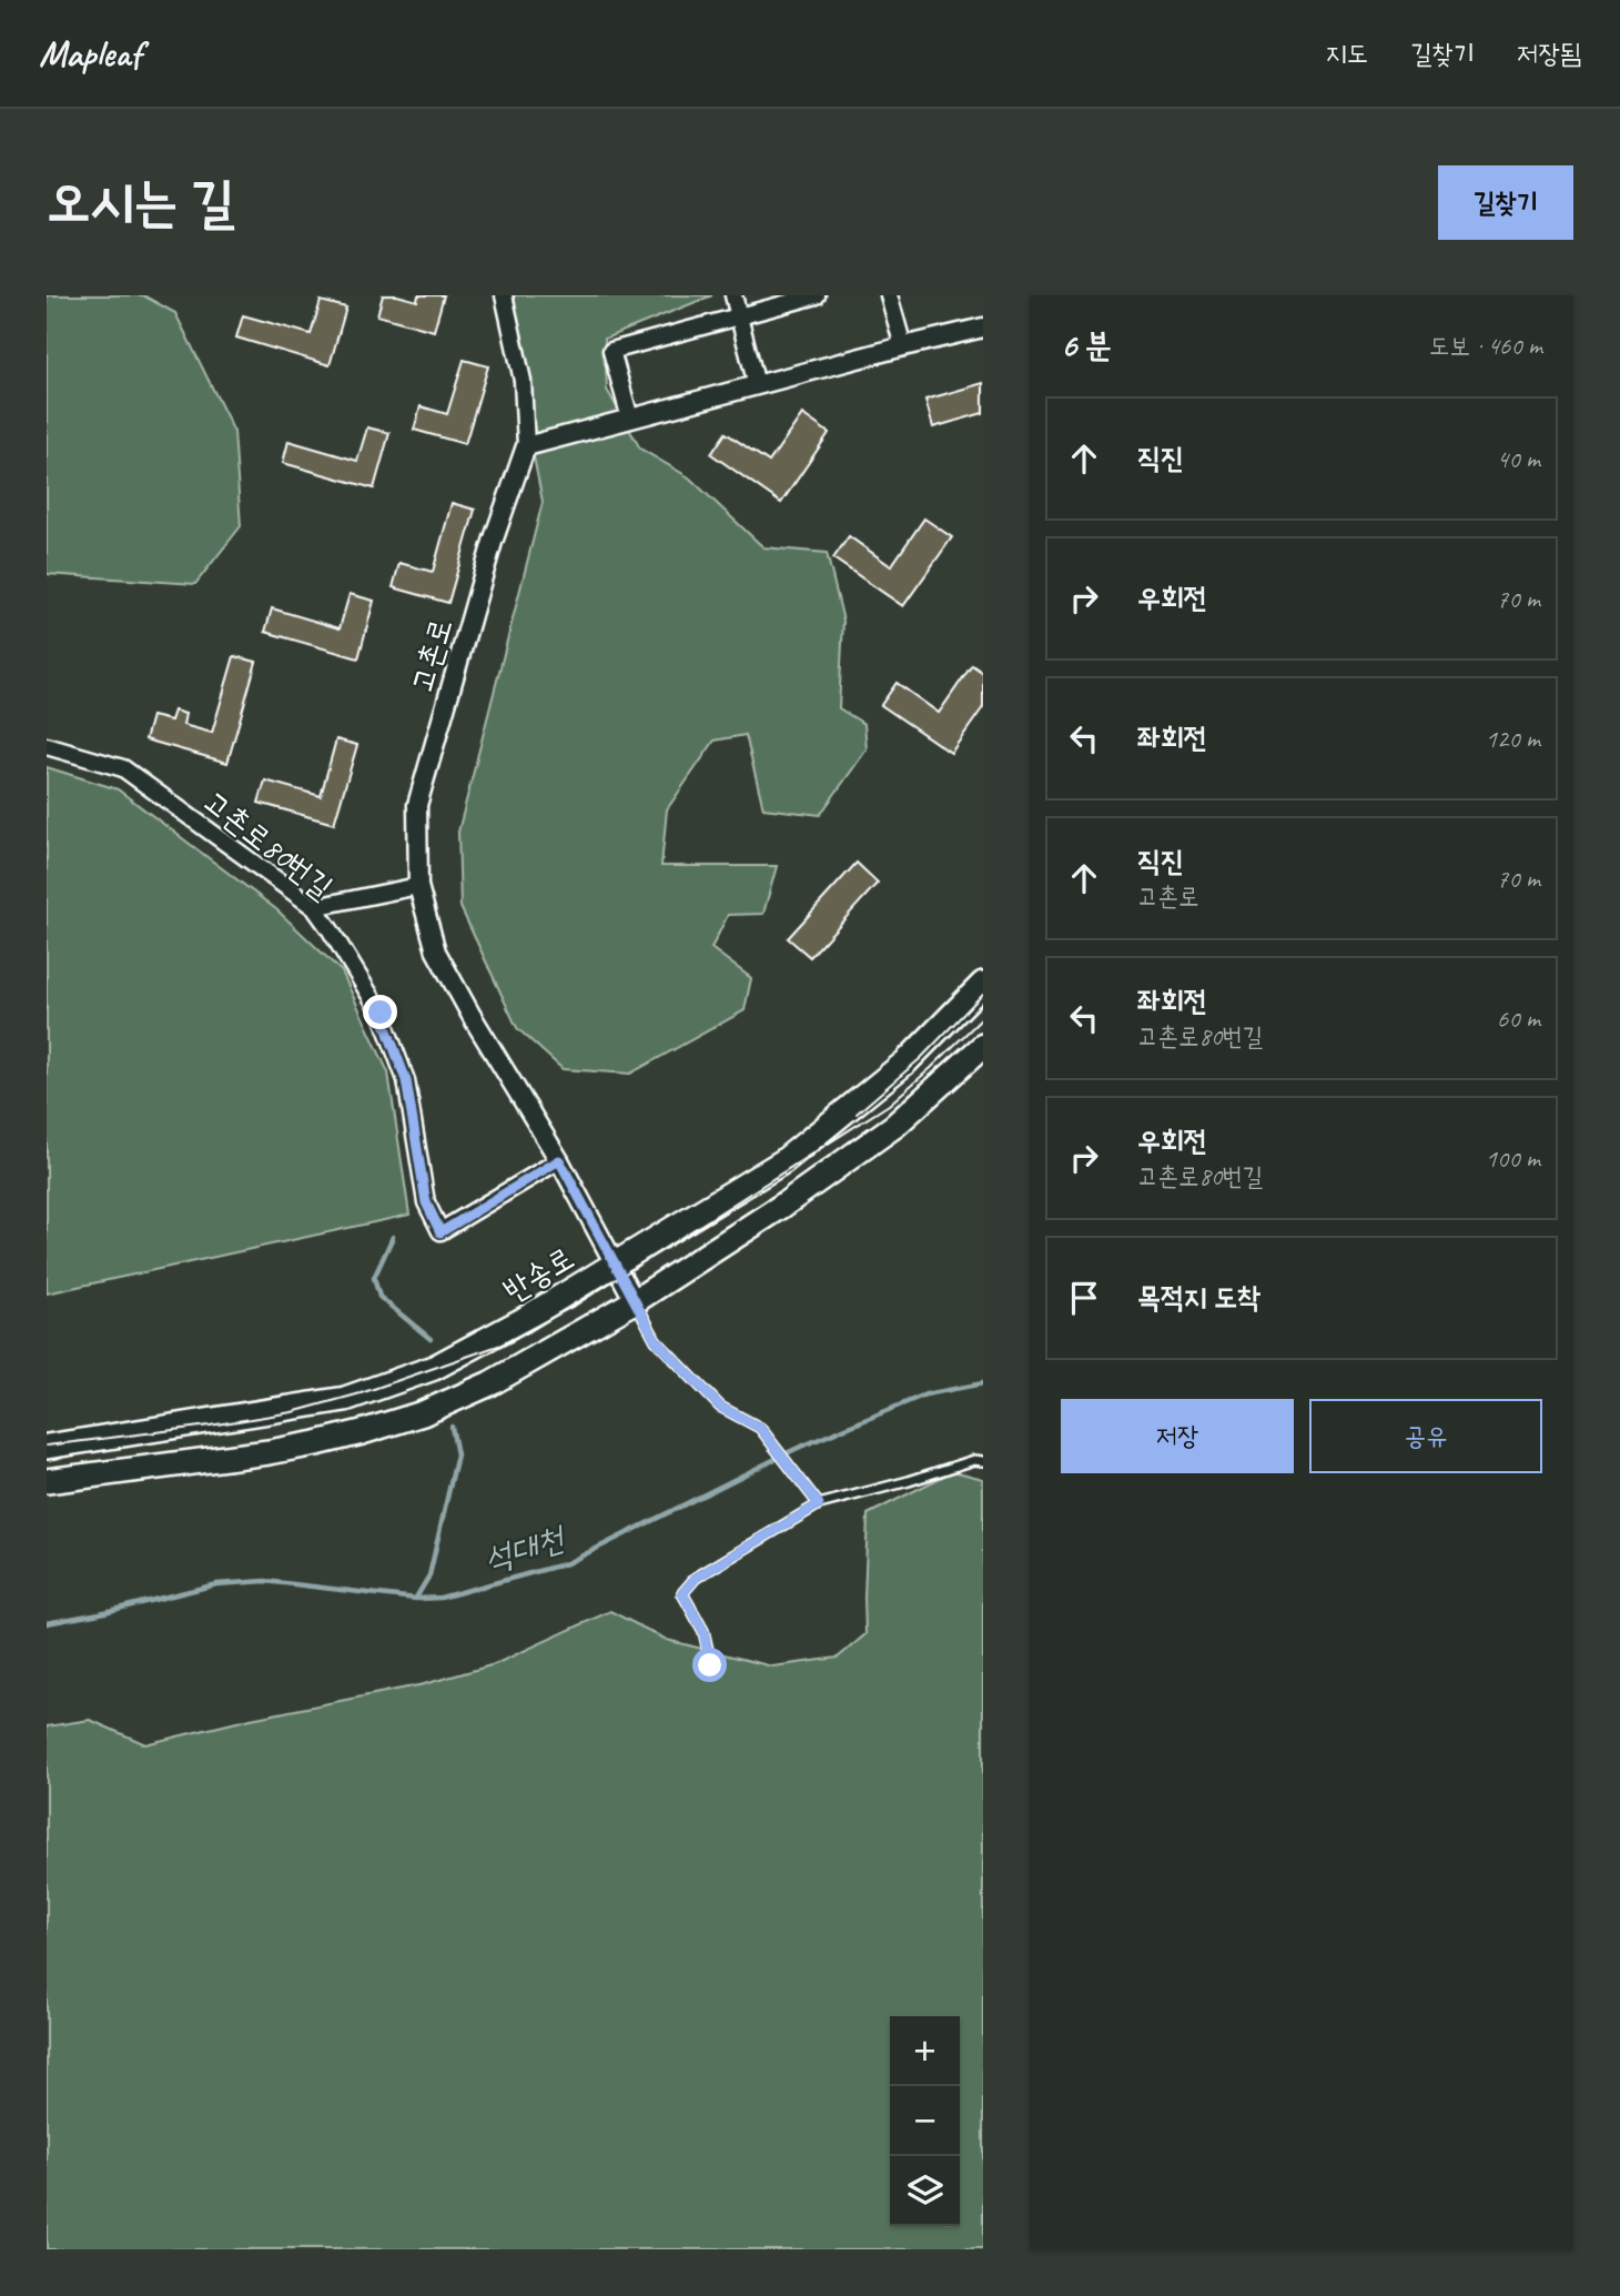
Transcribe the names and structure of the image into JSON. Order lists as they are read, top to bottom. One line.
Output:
{"streets":{"main road":["반송로"],"street":["고촌로","고촌로80번길"]},"crossings":[["고촌로","고촌로80번길"],["고촌로","반송로"]],"water":["석대천"],"page":{"header":"Mapleaf","nav":["지도","길찾기","저장됨"],"buttons":["길찾기",["저장","공유"]],"title":"오시는 길","heading":["6 분","도보 · 460 m"],"list":[["직진","40 m"],["우회전","70 m"],["좌회전","120 m"],["직진","고촌로","70 m"],["좌회전","고촌로80번길","60 m"],["우회전","고촌로80번길","100 m"],"목적지 도착"],"map_buttons":["+","−"]}}
